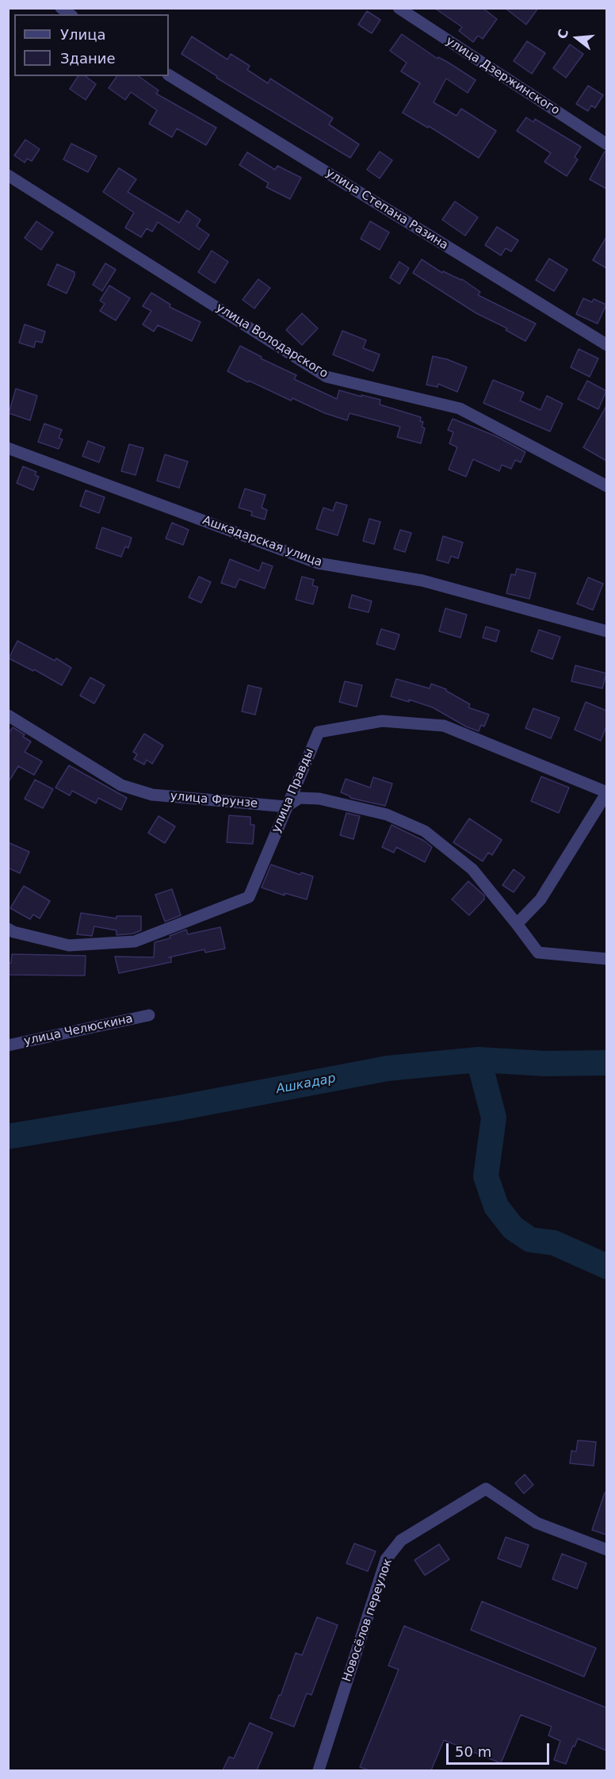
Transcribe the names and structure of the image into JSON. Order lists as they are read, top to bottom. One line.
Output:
{"streets":{"street":["улица Дзержинского","улица Степана Разина","улица Володарского","Ашкадарская улица","улица Правды","улица Фрунзе","улица Челюскина","Новосёлов переулок"]},"crossings":[["улица Правды","улица Фрунзе"]],"water":["Ашкадар"],"legend":["Улица","Здание"],"scale_bar":"50 m","north":"left"}
